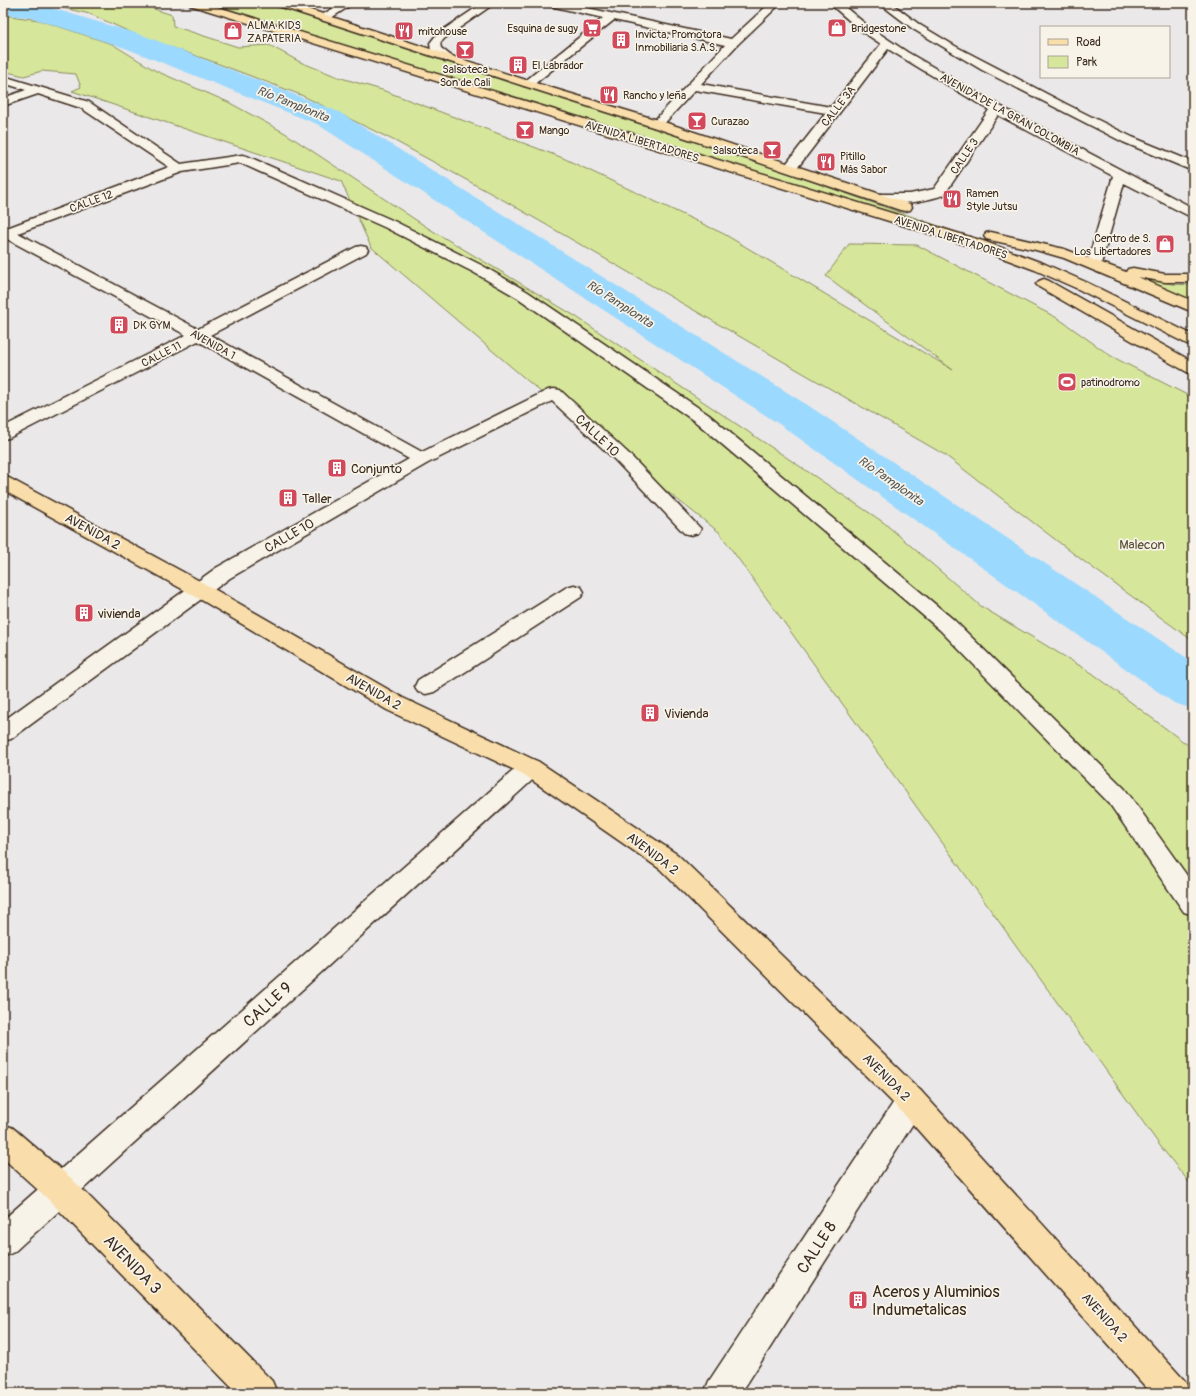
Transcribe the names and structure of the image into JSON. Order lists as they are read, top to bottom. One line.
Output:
{"streets":{"main road":["AVENIDA LIBERTADORES","AVENIDA 2","AVENIDA 3"],"street":["CALLE 3A","AVENIDA DE LA GRAN COLOMBIA","CALLE 3","CALLE 12","AVENIDA 1","CALLE 11","CALLE 10","CALLE 9","CALLE 8"]},"crossings":[["CALLE 3A","AVENIDA DE LA GRAN COLOMBIA"],["CALLE 3A","AVENIDA LIBERTADORES"],["AVENIDA DE LA GRAN COLOMBIA","CALLE 3"],["AVENIDA LIBERTADORES","CALLE 3"],["CALLE 12","AVENIDA 1"],["AVENIDA 1","CALLE 11"],["AVENIDA 1","CALLE 10"],["CALLE 10","AVENIDA 2"],["AVENIDA 2","CALLE 9"],["AVENIDA 2","CALLE 8"],["CALLE 9","AVENIDA 3"]],"water":["Río Pamplonita"],"parks":["Malecon"],"places":{"supermarket":["Esquina de sugy"],"shop":["Bridgestone","ALMA KIDS ZAPATERIA","Centro de S. Los Libertadores"],"restaurant":["mitohouse","Rancho y leña","Pitillo Más Sabor","Ramen Style Jutsu"],"building":["Invicta, Promotora Inmobiliaria S.A.S.","El Labrador","DK GYM","Conjunto","Taller","vivienda","Vivienda","Aceros y Aluminios Indumetalicas"],"bar":["Salsoteca Son de Cali","Curazao","Mango","Salsoteca"],"sports":["patinodromo"]},"legend":["Road","Park"]}
